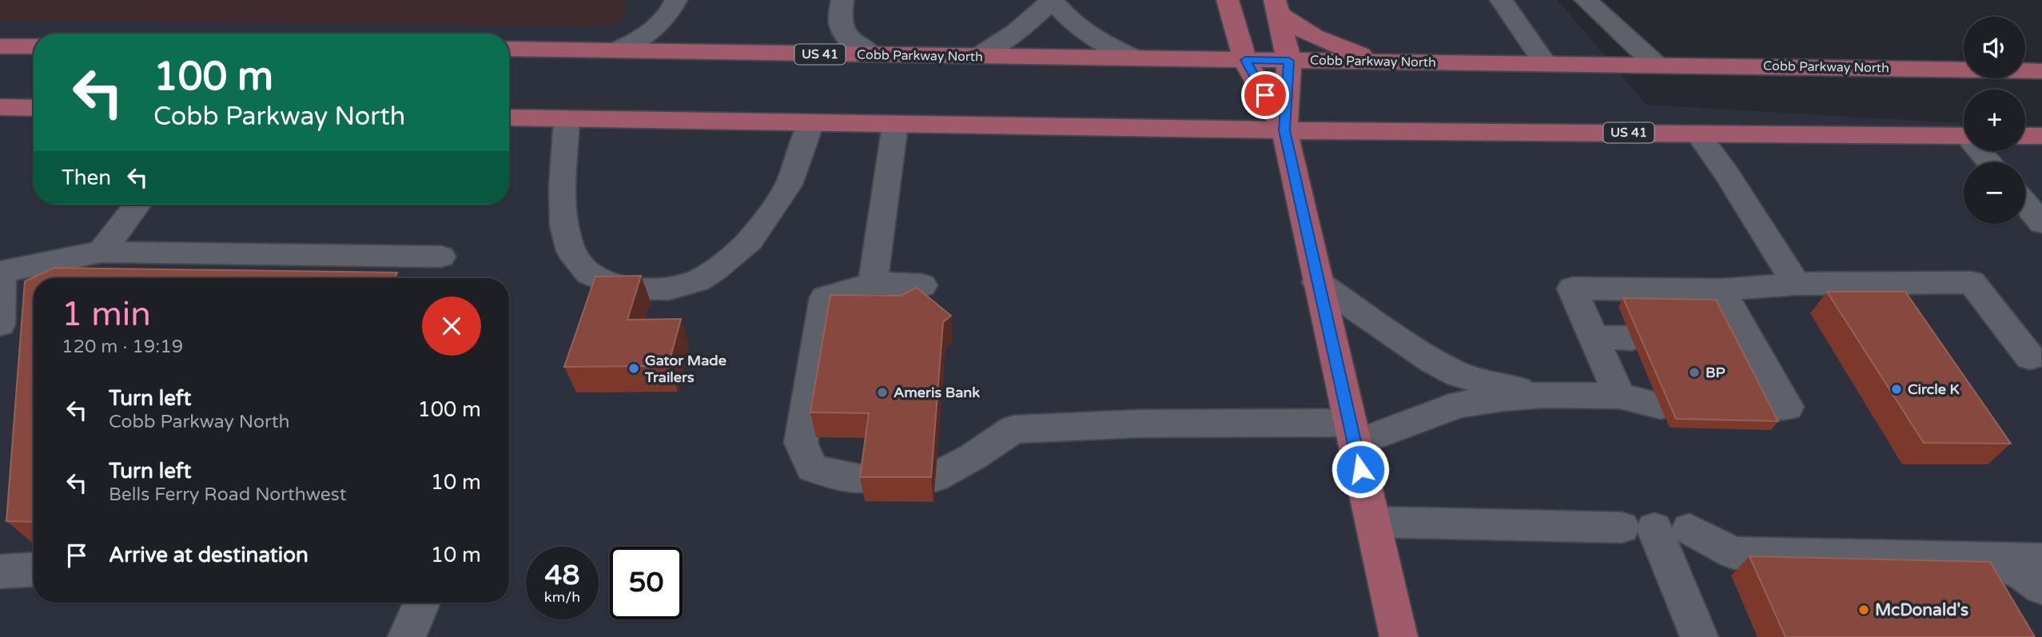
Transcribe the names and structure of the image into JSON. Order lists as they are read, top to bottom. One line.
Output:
{"streets":{"main road":["US 41","Cobb Parkway North"]},"places":["Gator Made Trailers","BP","Circle K","Ameris Bank","McDonald's"],"page":{"map_buttons":["+","−"],"turn":["100 m","Cobb Parkway North"],"then":"Then","heading":["1 min","120 m · 19:19"],"list":[{"name":"Turn left","note":"Cobb Parkway North","value":"100 m"},{"name":"Turn left","note":"Bells Ferry Road Northwest","value":"10 m"},{"name":"Arrive at destination","value":"10 m"}],"speed":"48 km/h","limit":"50"}}
